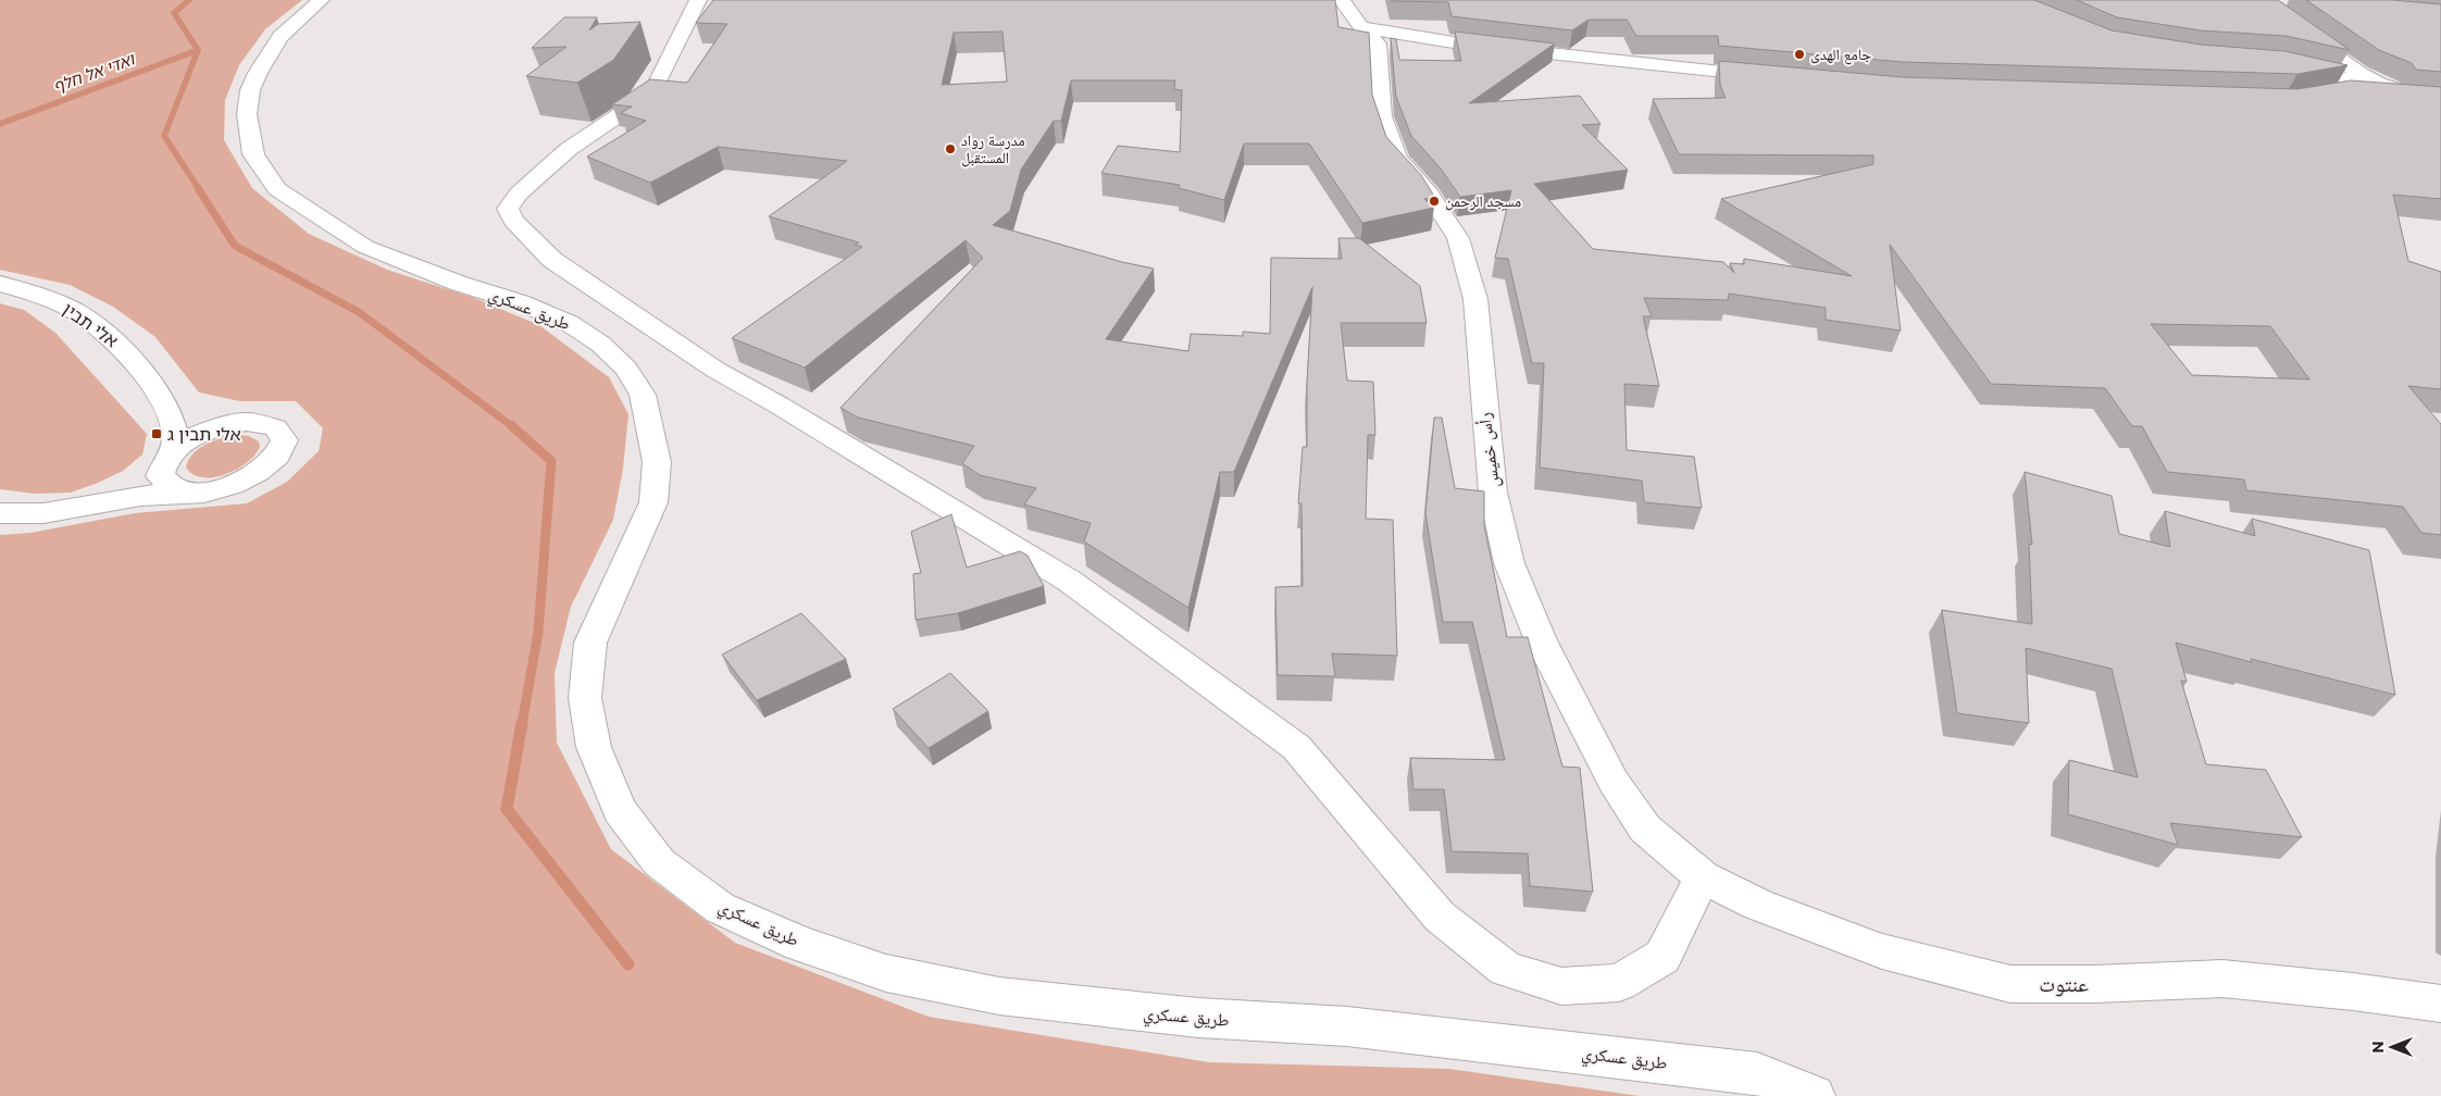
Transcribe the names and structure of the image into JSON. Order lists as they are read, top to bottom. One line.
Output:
{"streets":{"street":["طريق عسكري","אלי תבין","رأس خميس","عنتوت"]},"crossings":[["رأس خميس","عنتوت"]],"water":["ואדי אל חלף"],"places":{"other":["جامع الهدى","مدرسة رواد المستقبل","مسجد الرحمن"],"transit":["אלי תבין ג"]},"north":"left"}
